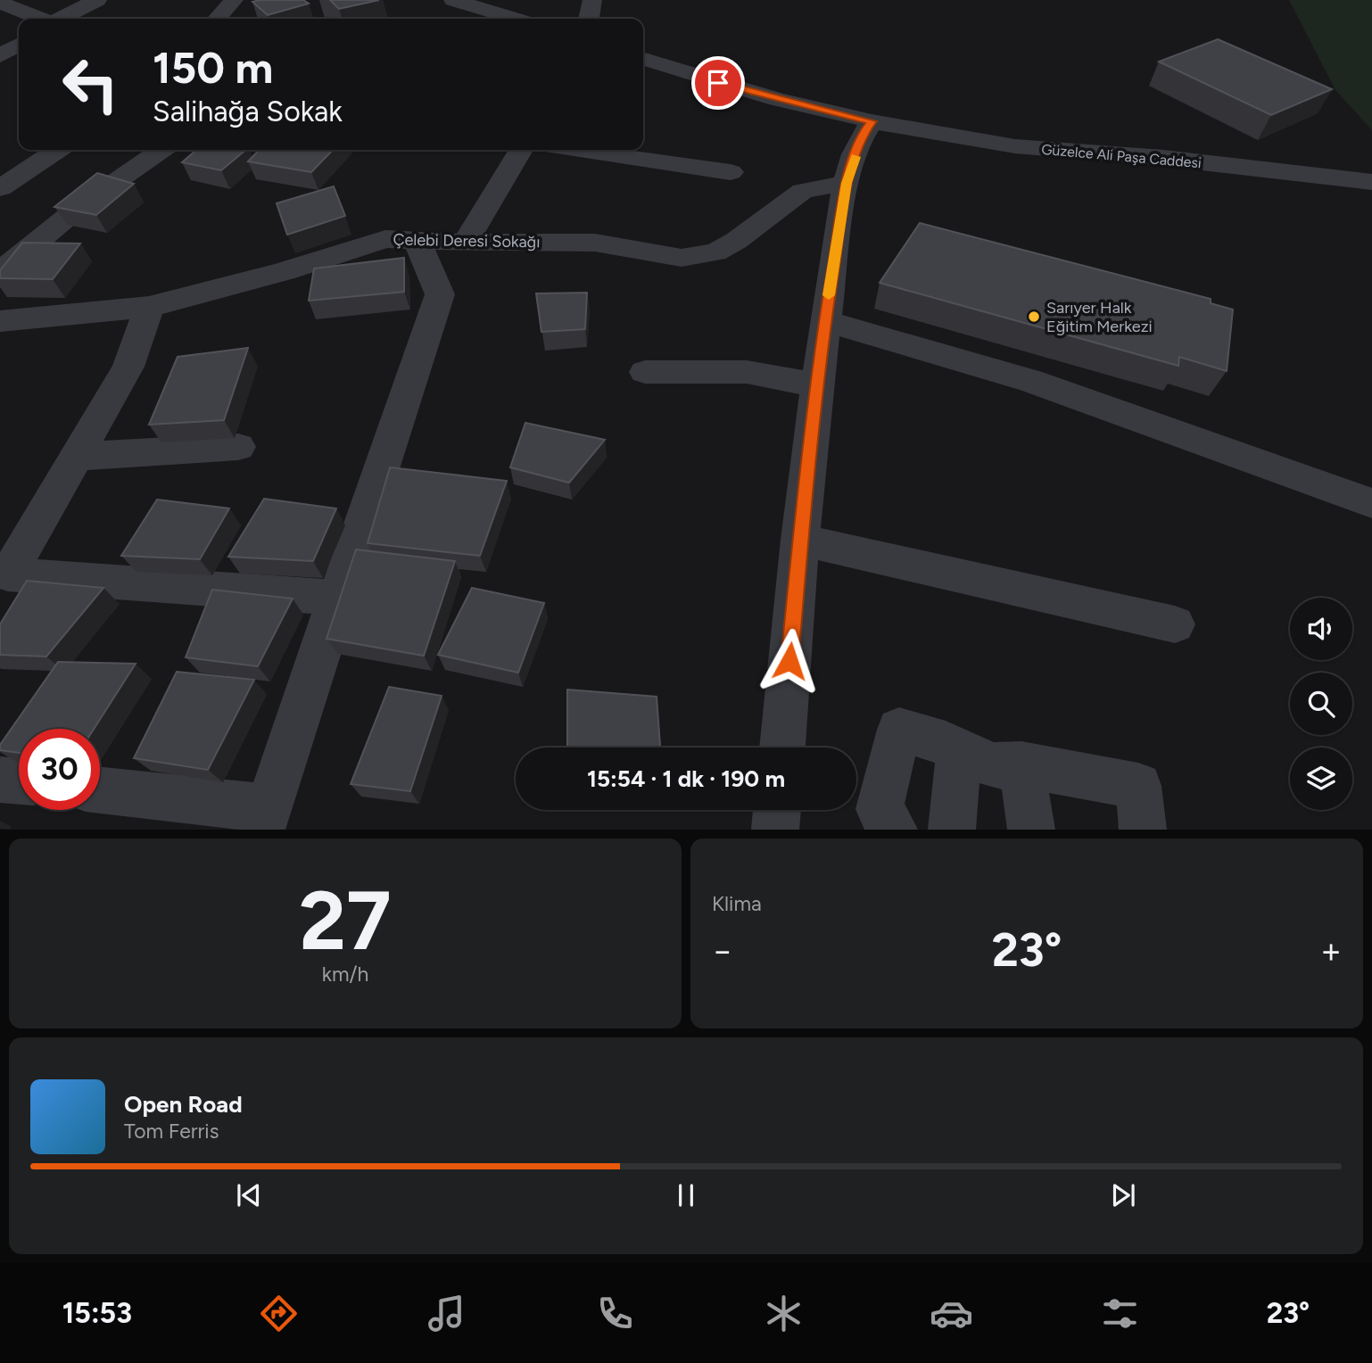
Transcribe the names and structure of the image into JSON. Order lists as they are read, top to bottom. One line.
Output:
{"streets":{"street":["Güzelce Ali Paşa Caddesi","Çelebi Deresi Sokağı"]},"places":["Sarıyer Halk Eğitim Merkezi"],"page":{"turn":["150 m","Salihağa Sokak"],"limit":"30","trip":"15:54 · 1 dk · 190 m","tile":[["27","km/h"],"Klima"],"heat":["−","23°","+"],"song":["Open Road","Tom Ferris"],"tabs":["15:53","23°"]}}
